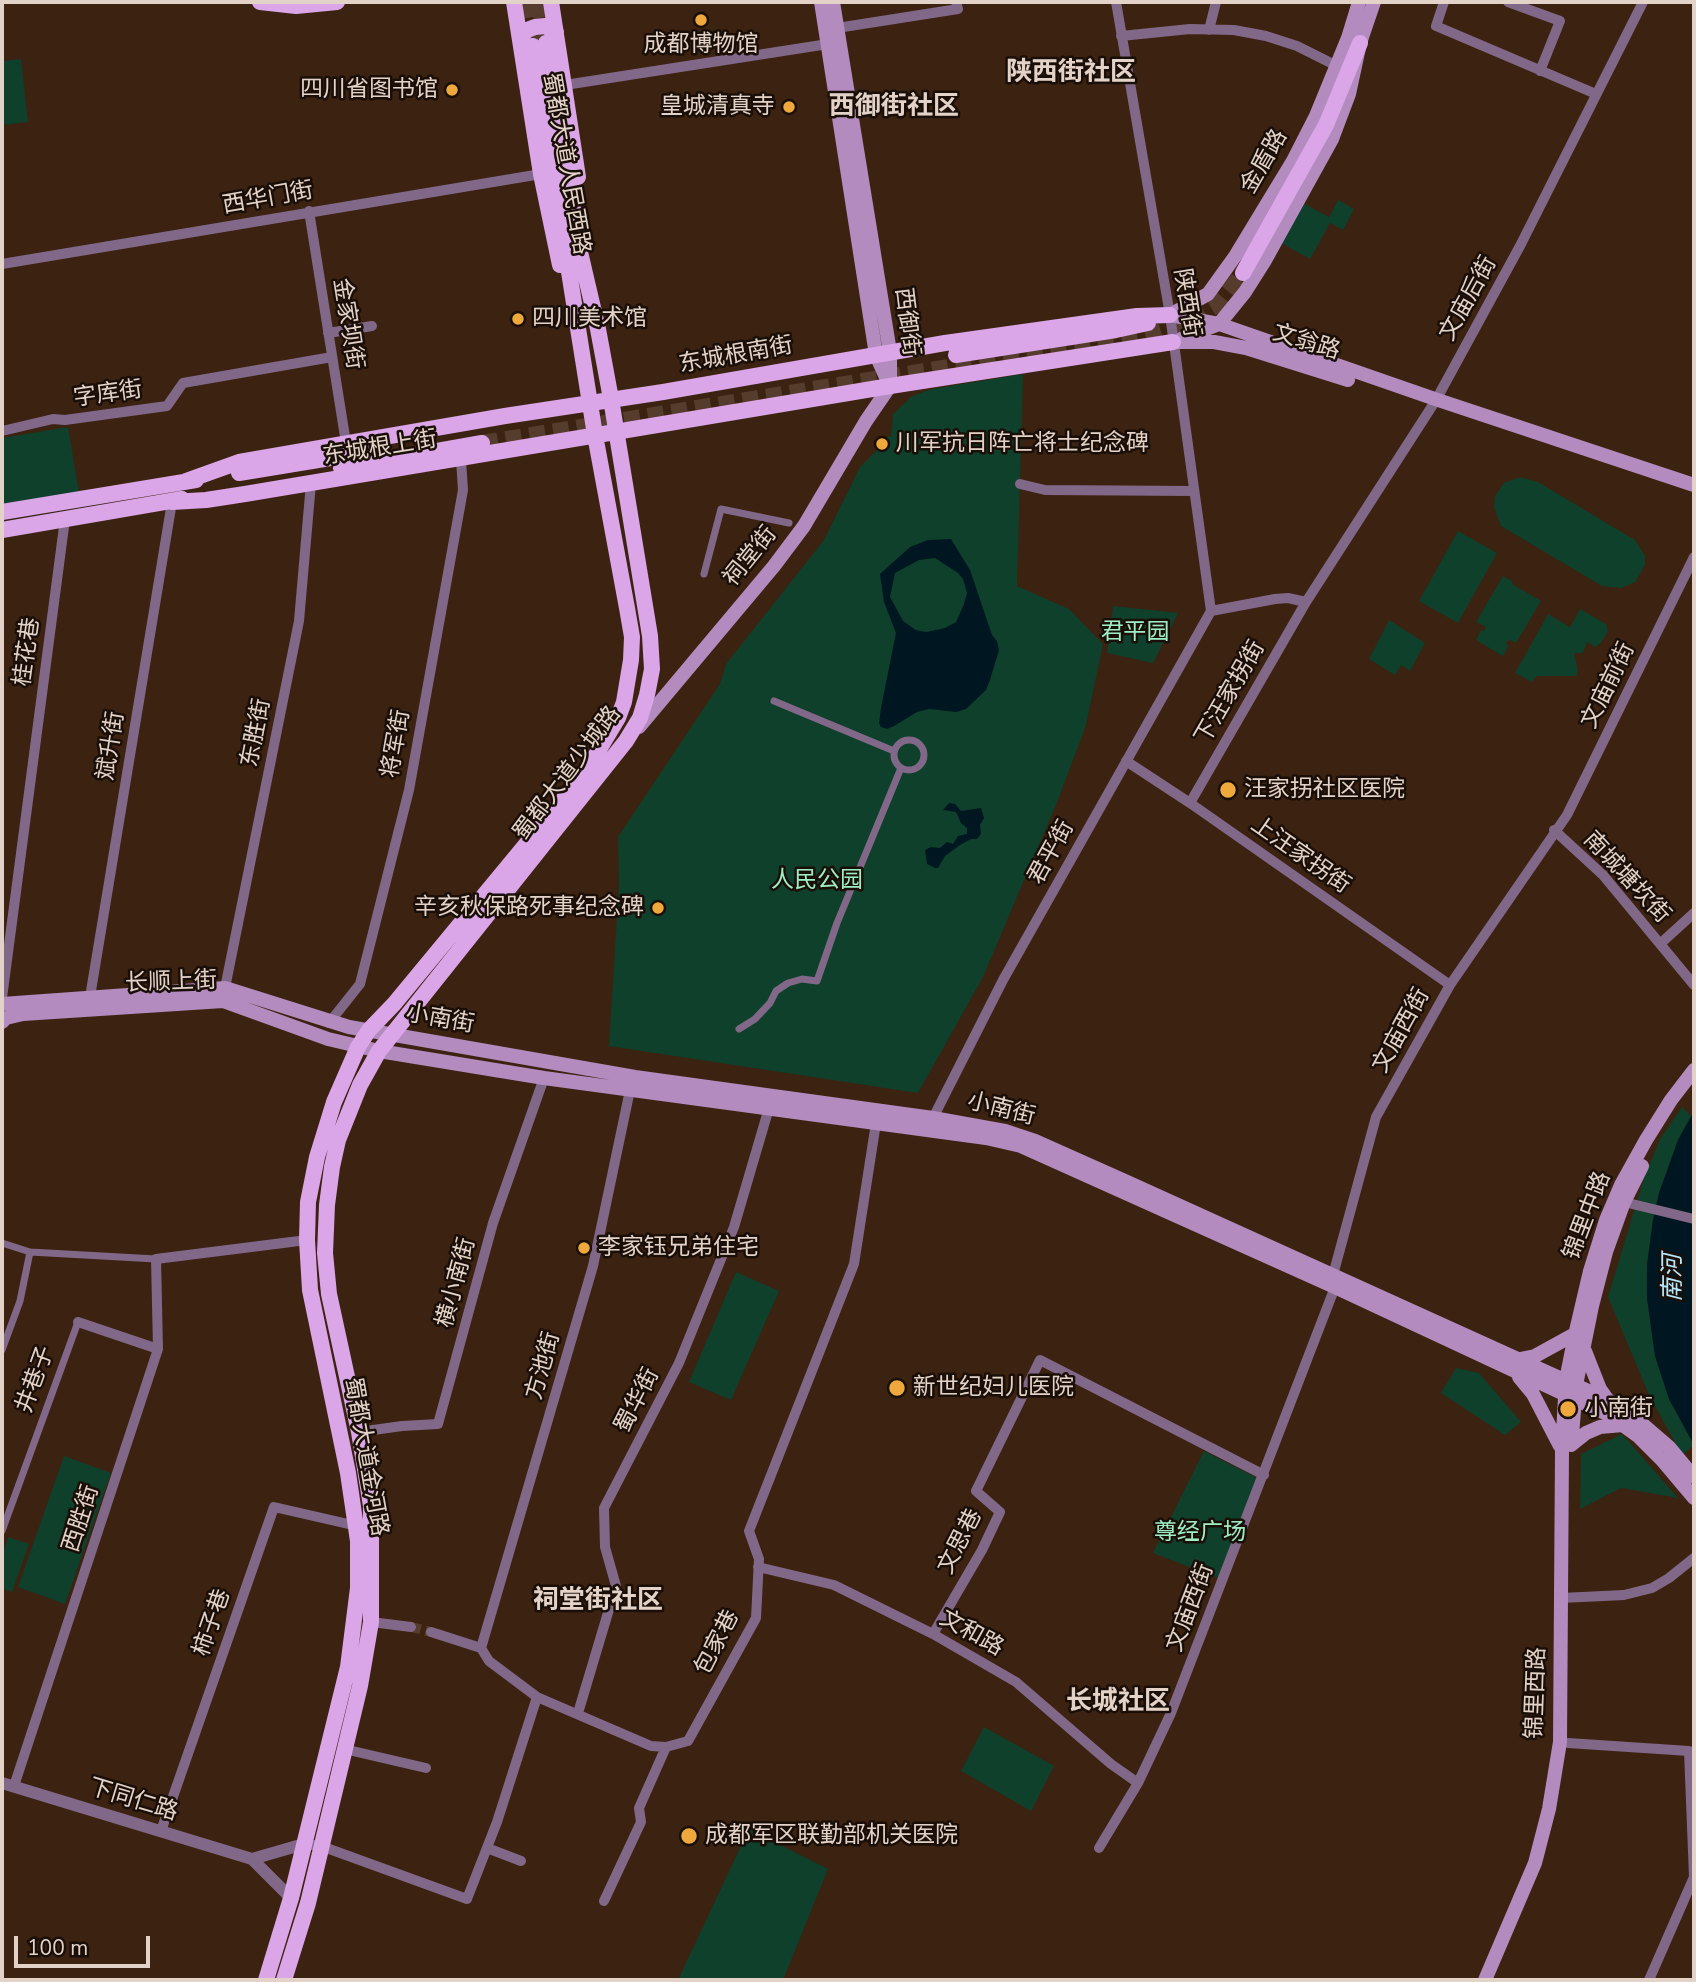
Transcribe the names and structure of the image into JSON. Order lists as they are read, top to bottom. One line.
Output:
{"streets":{"main road":["金盾路","蜀都大道人民西路","西御街","文翁路","东城根南街","东城根上街","祠堂街","蜀都大道少城路","长顺上街","小南街","锦里中路","蜀都大道金河路","锦里西路"],"street":["西华门街","文庙后街","陕西街","金家坝街","字库街","桂花巷","文庙前街","下汪家拐街","东胜街","将军街","斌升街","君平街","上汪家拐街","南城塘坎街","文庙西街","横小南街","方池街","井巷子","蜀华街","西胜街","文思巷","柿子巷","文和路","包家巷","下同仁路"]},"crossings":[["金盾路","陕西街"],["金盾路","文翁路"],["蜀都大道人民西路","西华门街"],["蜀都大道人民西路","东城根南街"],["蜀都大道人民西路","东城根上街"],["蜀都大道人民西路","蜀都大道少城路"],["西华门街","金家坝街"],["文庙后街","文翁路"],["文庙后街","下汪家拐街"],["陕西街","文翁路"],["陕西街","君平街"],["西御街","文翁路"],["西御街","东城根南街"],["西御街","祠堂街"],["金家坝街","字库街"],["金家坝街","东城根上街"],["文翁路","东城根南街"],["文翁路","祠堂街"],["东城根南街","东城根上街"],["东城根上街","桂花巷"],["东城根上街","东胜街"],["东城根上街","将军街"],["东城根上街","斌升街"],["东城根上街","蜀都大道少城路"],["祠堂街","蜀都大道少城路"],["文庙前街","南城塘坎街"],["文庙前街","文庙西街"],["下汪家拐街","上汪家拐街"],["东胜街","长顺上街"],["将军街","长顺上街"],["斌升街","长顺上街"],["蜀都大道少城路","长顺上街"],["蜀都大道少城路","小南街"],["蜀都大道少城路","蜀都大道金河路"],["君平街","上汪家拐街"],["君平街","小南街"],["上汪家拐街","文庙西街"],["南城塘坎街","文庙西街"],["长顺上街","小南街"],["长顺上街","蜀都大道金河路"],["小南街","文庙西街"],["小南街","锦里中路"],["小南街","横小南街"],["小南街","方池街"],["小南街","蜀华街"],["小南街","蜀都大道金河路"],["小南街","包家巷"],["小南街","锦里西路"],["文庙西街","文思巷"],["文庙西街","文和路"],["锦里中路","锦里西路"],["横小南街","蜀都大道金河路"],["井巷子","西胜街"],["蜀都大道金河路","柿子巷"],["蜀都大道金河路","下同仁路"],["西胜街","下同仁路"],["文思巷","文和路"],["柿子巷","下同仁路"],["文和路","包家巷"]],"districts":["陕西街社区","西御街社区","祠堂街社区","长城社区"],"water":["南河"],"parks":["君平园","人民公园","尊经广场"],"places":["成都博物馆","四川省图书馆","皇城清真寺","四川美术馆","川军抗日阵亡将士纪念碑","汪家拐社区医院","辛亥秋保路死事纪念碑","李家钰兄弟住宅","新世纪妇儿医院","小南街","成都军区联勤部机关医院"],"scale_bar":"100 m"}
